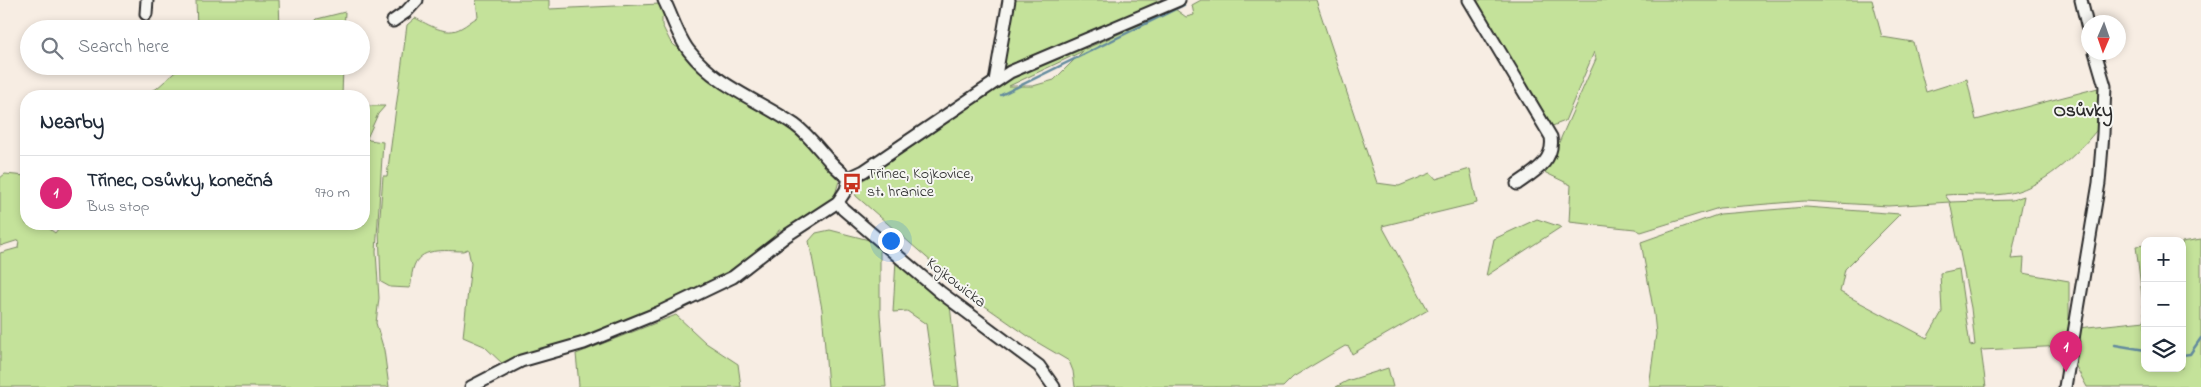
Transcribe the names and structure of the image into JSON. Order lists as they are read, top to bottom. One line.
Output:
{"streets":{"street":["Kojkowicka"]},"districts":["Osůvky"],"places":{"bus stop":["Třinec, Kojkovice, st. hranice"]},"north":"bottom","page":{"search":"Search here","heading":"Nearby","list":[{"mark":"1","name":"Třinec, Osůvky, konečná","note":"Bus stop","value":"970 m"}],"map_buttons":["+","−"],"pins":"1"}}
